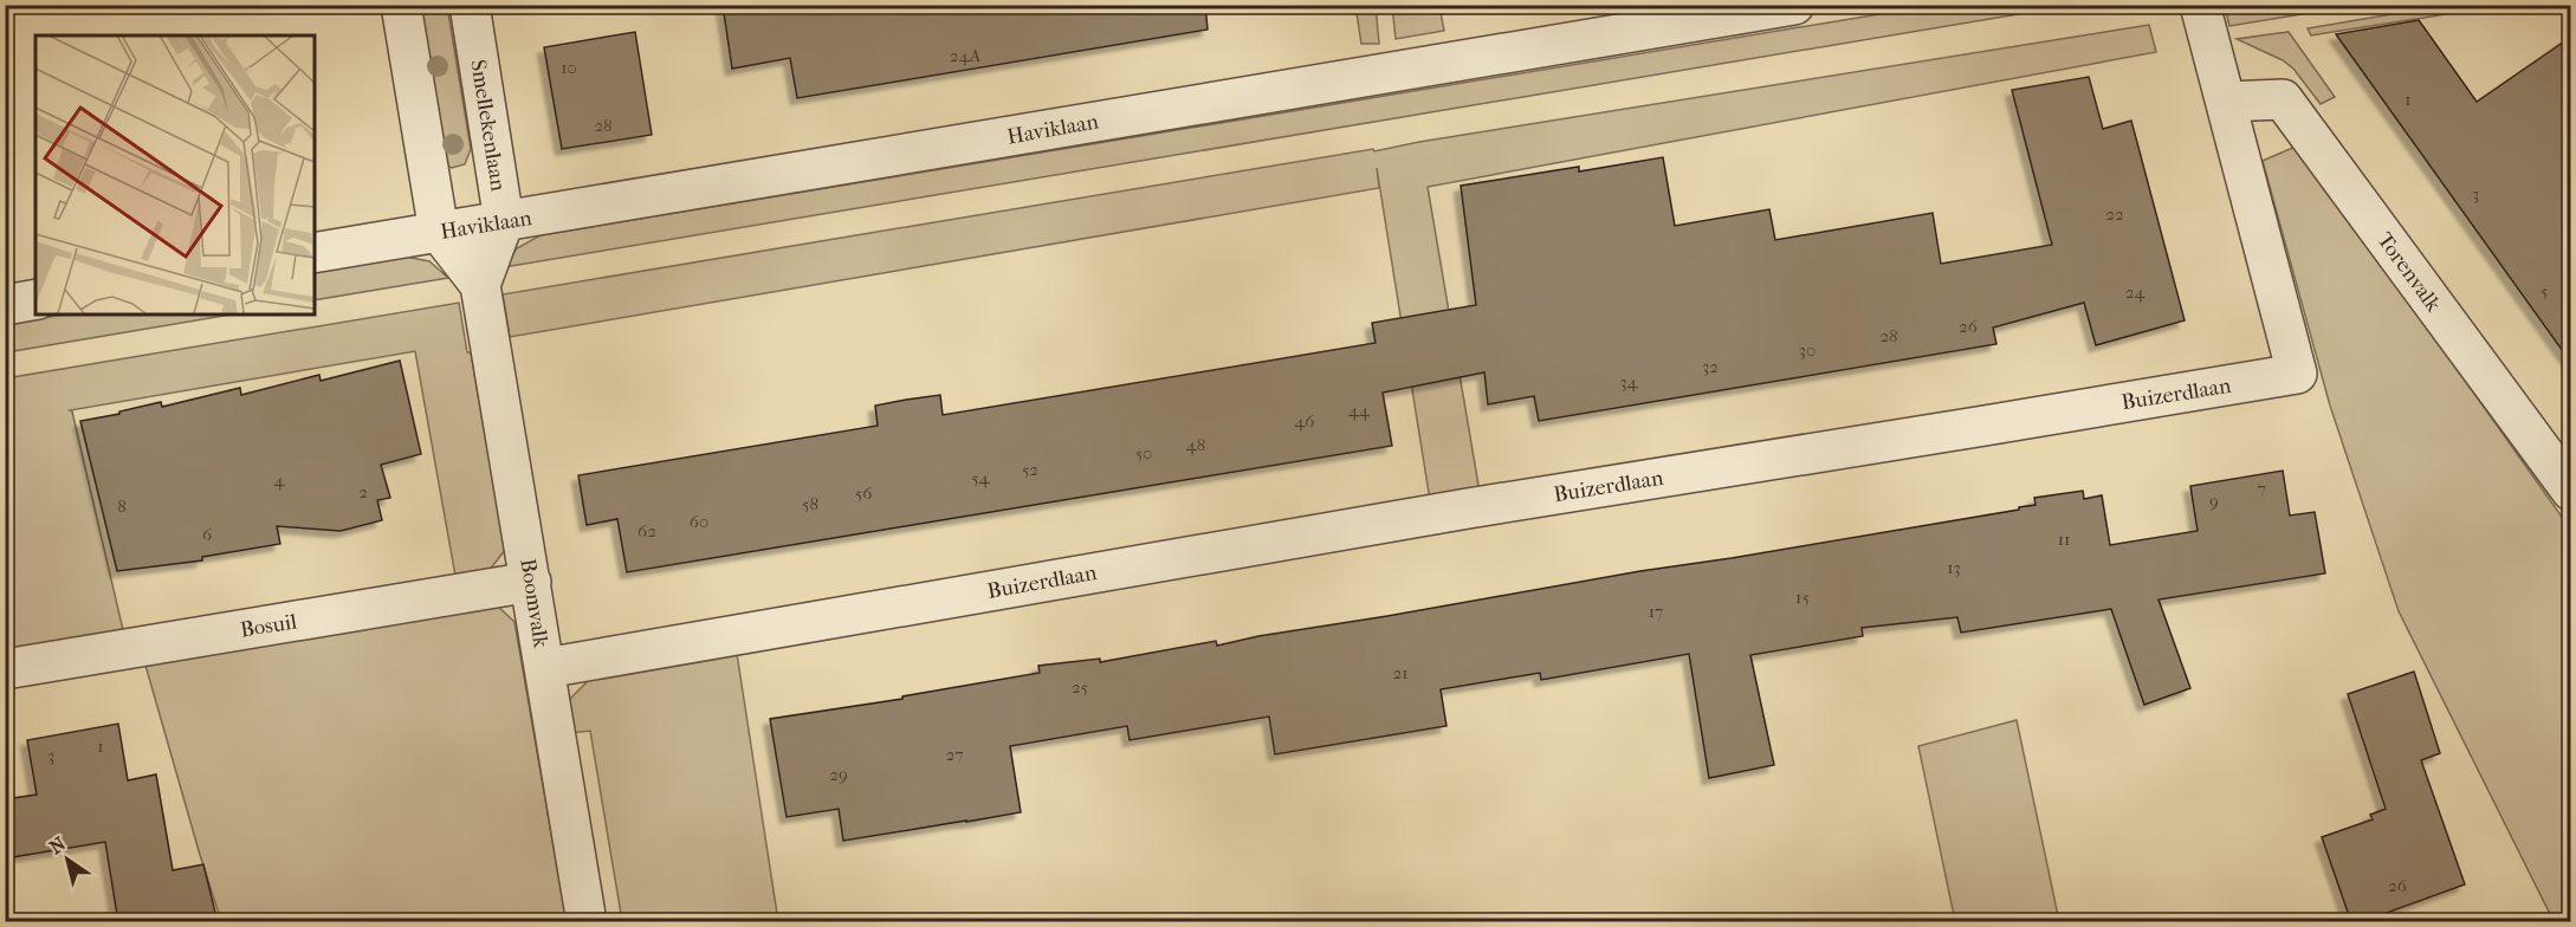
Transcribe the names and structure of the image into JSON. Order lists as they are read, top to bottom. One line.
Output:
{"streets":{"street":["Smellekenlaan","Haviklaan","Torenvalk","Buizerdlaan","Boomvalk","Bosuil"]},"crossings":[["Smellekenlaan","Haviklaan"],["Smellekenlaan","Boomvalk"],["Torenvalk","Buizerdlaan"],["Buizerdlaan","Boomvalk"],["Boomvalk","Bosuil"]],"house_numbers":["24A","10","1","28","3","22","5","24","26","28","30","32","34","44","46","48","50","52","54","4","7","2","56","9","58","8","60","62","6","11","13","15","17","21","25","1","27","3","29","26"],"north":"top left"}
